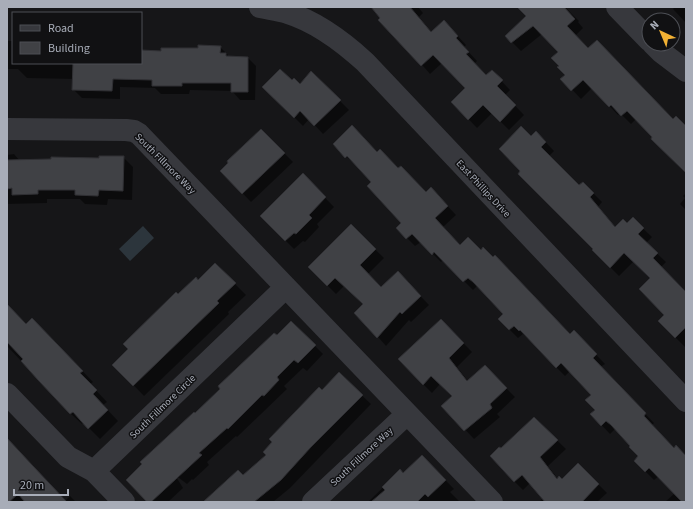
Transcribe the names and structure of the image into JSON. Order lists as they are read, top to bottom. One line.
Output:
{"streets":{"street":["South Fillmore Way","East Phillips Drive","South Fillmore Circle"]},"crossings":[["South Fillmore Way","South Fillmore Circle"]],"legend":["Road","Building"],"scale_bar":"20 m","north":"top left"}
